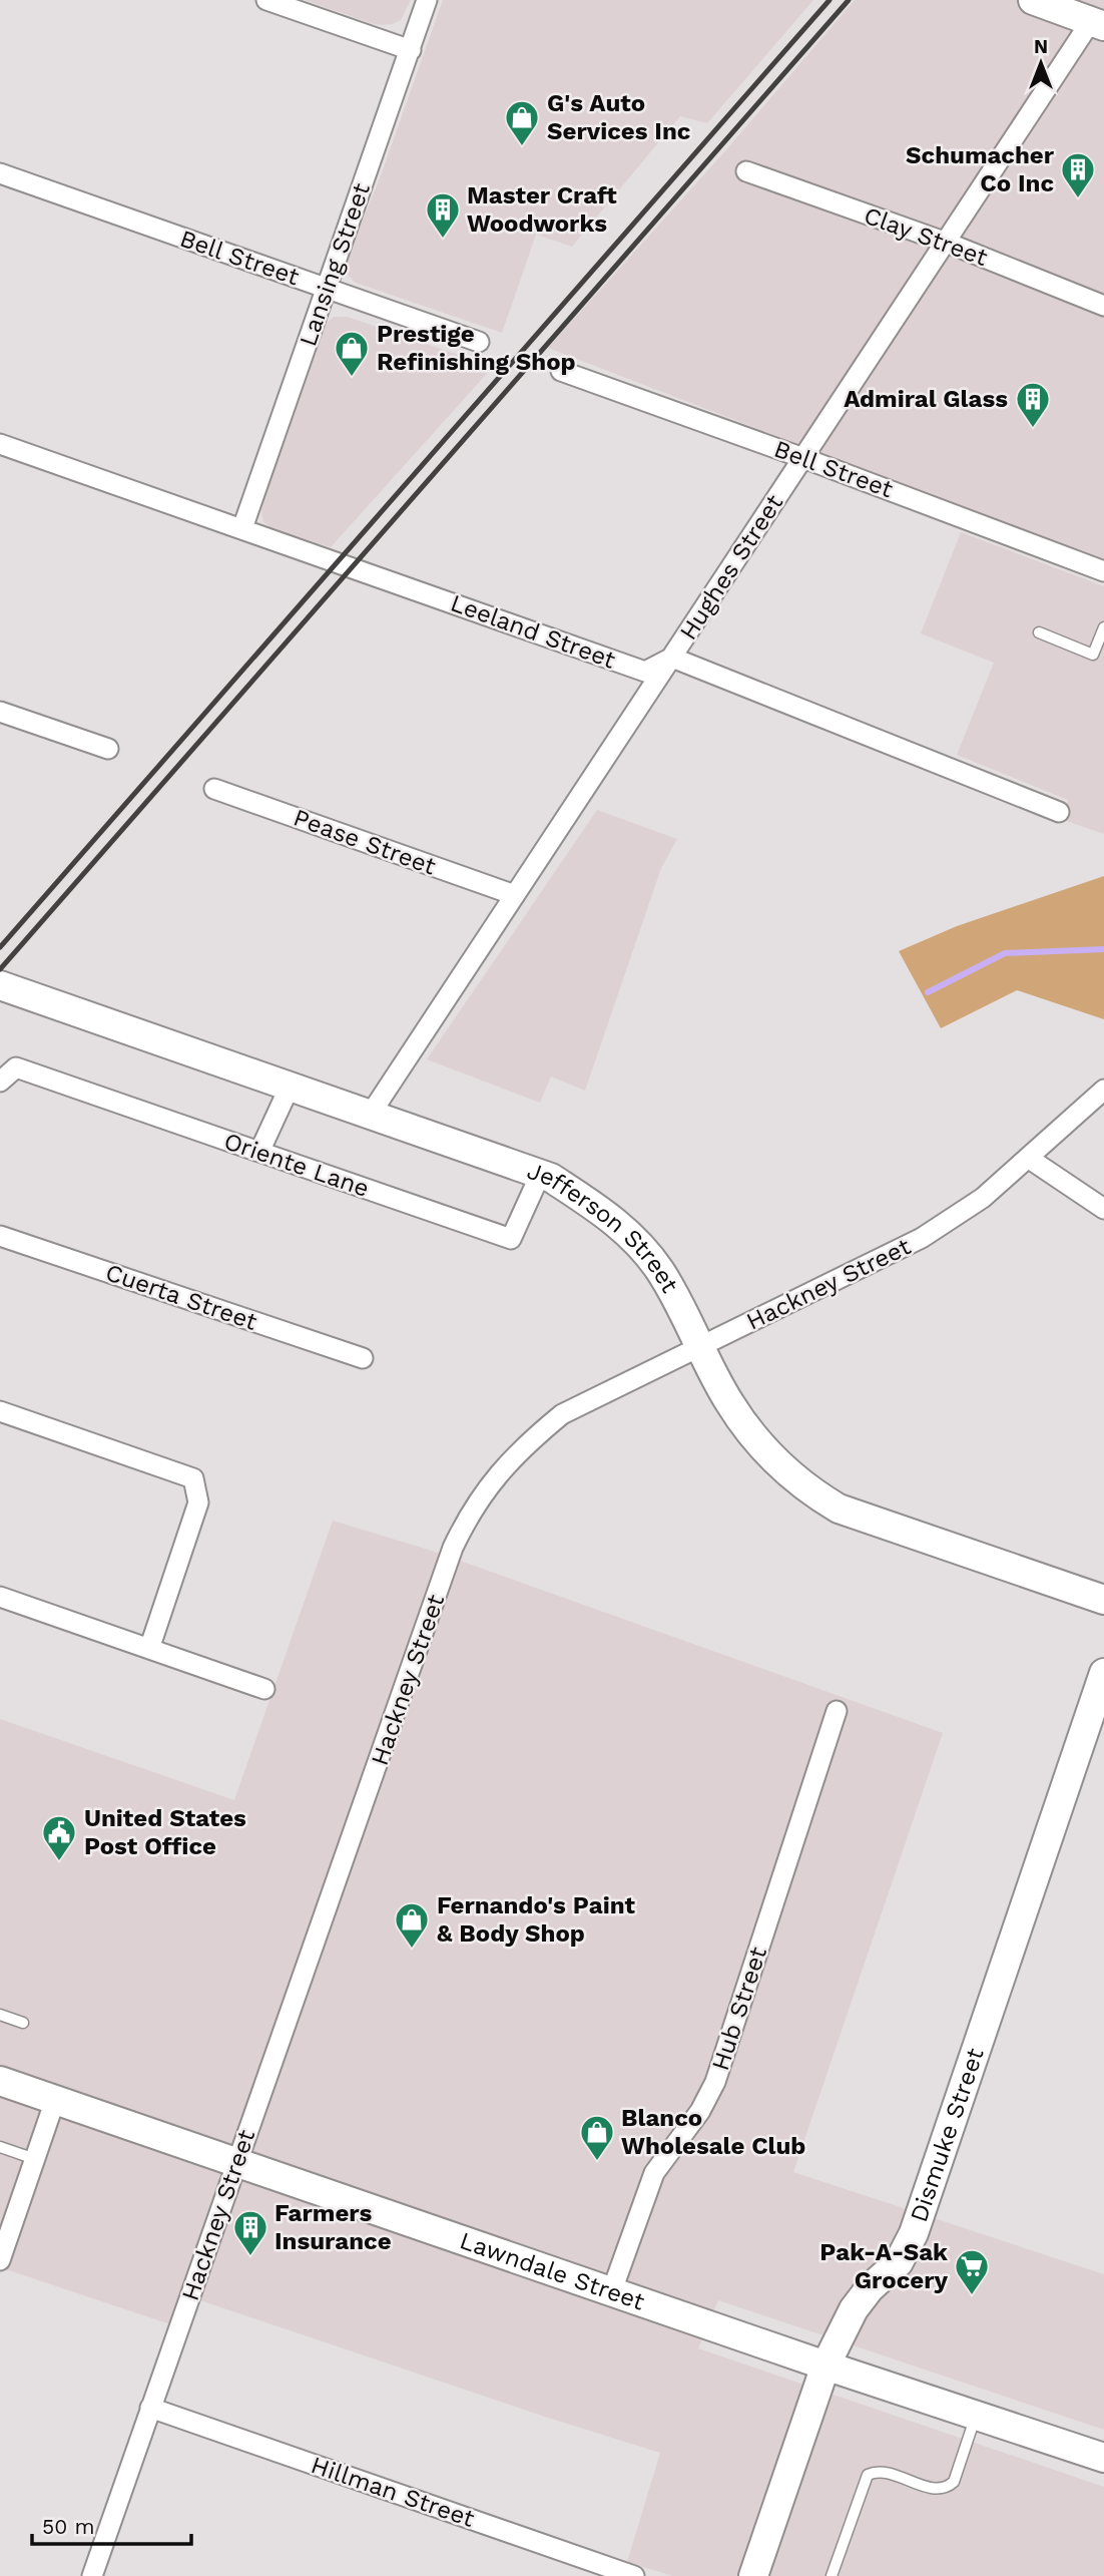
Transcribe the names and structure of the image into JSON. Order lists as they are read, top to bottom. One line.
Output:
{"streets":{"street":["Clay Street","Bell Street","Lansing Street","Hughes Street","Leeland Street","Pease Street","Oriente Lane","Jefferson Street","Hackney Street","Cuerta Street","Hub Street","Dismuke Street","Lawndale Street","Hillman Street"]},"crossings":[["Clay Street","Hughes Street"],["Bell Street","Lansing Street"],["Bell Street","Hughes Street"],["Lansing Street","Leeland Street"],["Hughes Street","Leeland Street"],["Hughes Street","Pease Street"],["Hughes Street","Jefferson Street"],["Oriente Lane","Jefferson Street"],["Jefferson Street","Hackney Street"],["Hackney Street","Lawndale Street"],["Hackney Street","Hillman Street"],["Hub Street","Lawndale Street"],["Dismuke Street","Lawndale Street"]],"places":{"shop":["G's Auto Services Inc","Prestige Refinishing Shop","Fernando's Paint & Body Shop","Blanco Wholesale Club"],"building":["Schumacher Co Inc","Master Craft Woodworks","Admiral Glass","Farmers Insurance"],"public building":["United States Post Office"],"supermarket":["Pak-A-Sak Grocery"]},"scale_bar":"50 m","north":"top"}
